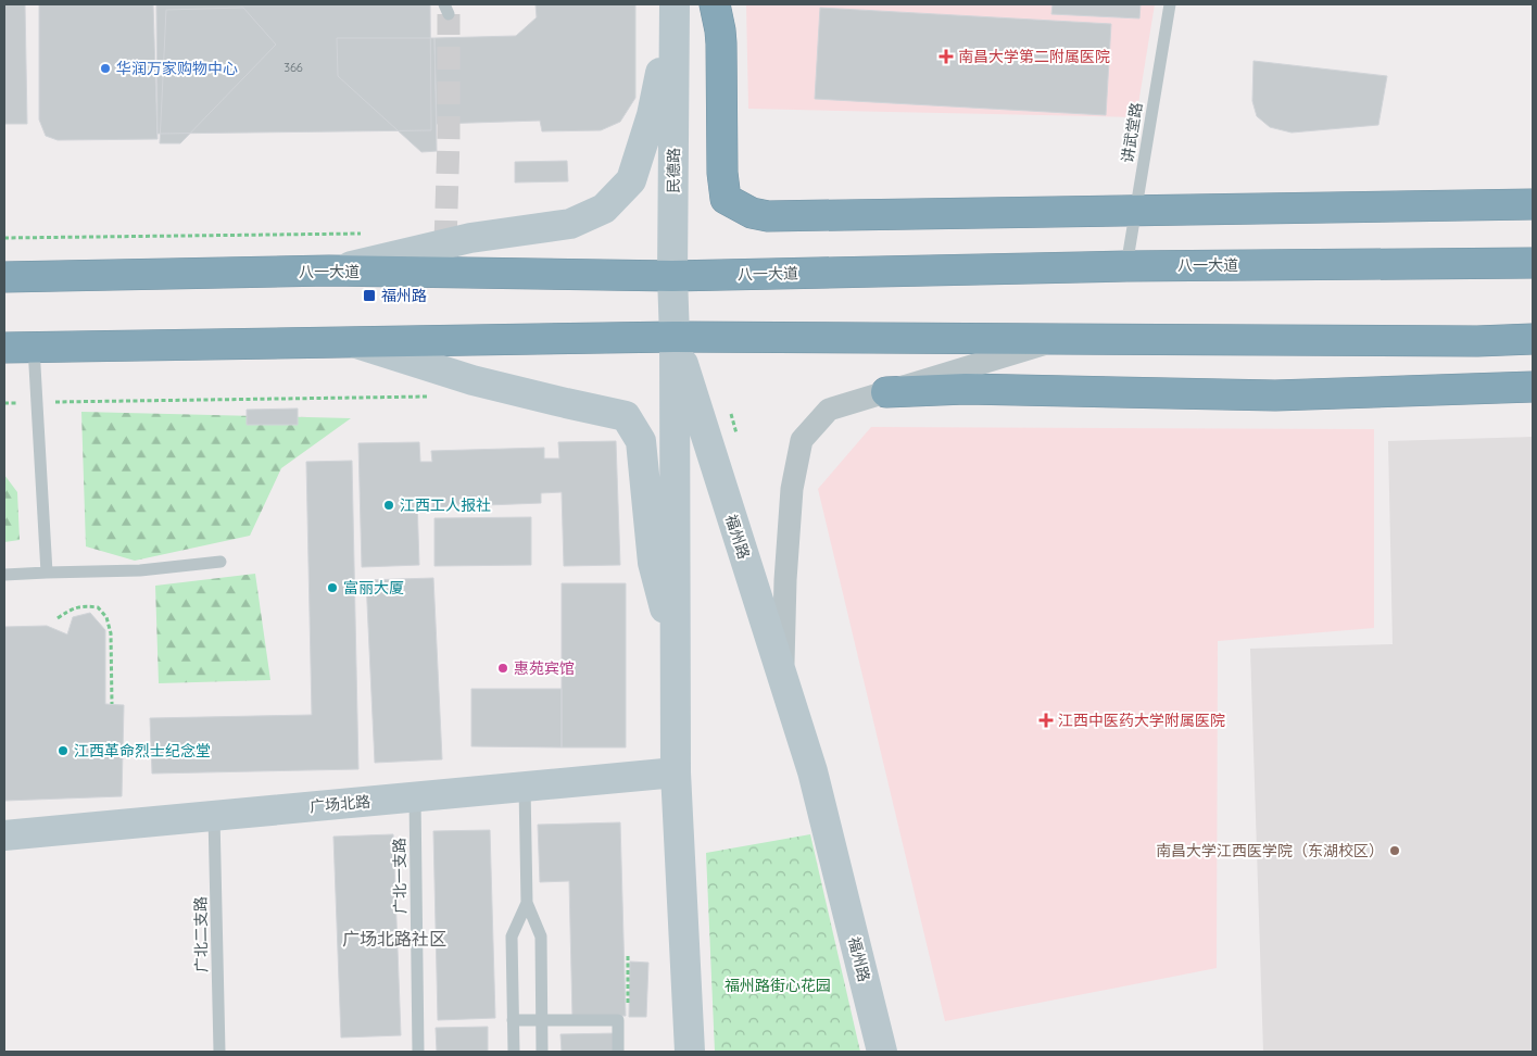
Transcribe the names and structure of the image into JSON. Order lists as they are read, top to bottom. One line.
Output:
{"streets":{"highway":["八一大道"],"street":["民德路","福州路","广场北路"],"lane":["讲武堂路","广北一支路","广北二支路"]},"crossings":[["讲武堂路","八一大道"],["民德路","八一大道"],["民德路","福州路"],["广场北路","广北一支路"],["广场北路","广北二支路"]],"districts":["广场北路社区"],"parks":["福州路街心花园"],"places":{"health":["南昌大学第二附属医院","江西中医药大学附属医院"],"other":["华润万家购物中心","江西工人报社","富丽大厦","惠苑宾馆","江西革命烈士纪念堂","南昌大学江西医学院（东湖校区）"],"transit":["福州路"]},"house_numbers":["366"]}
